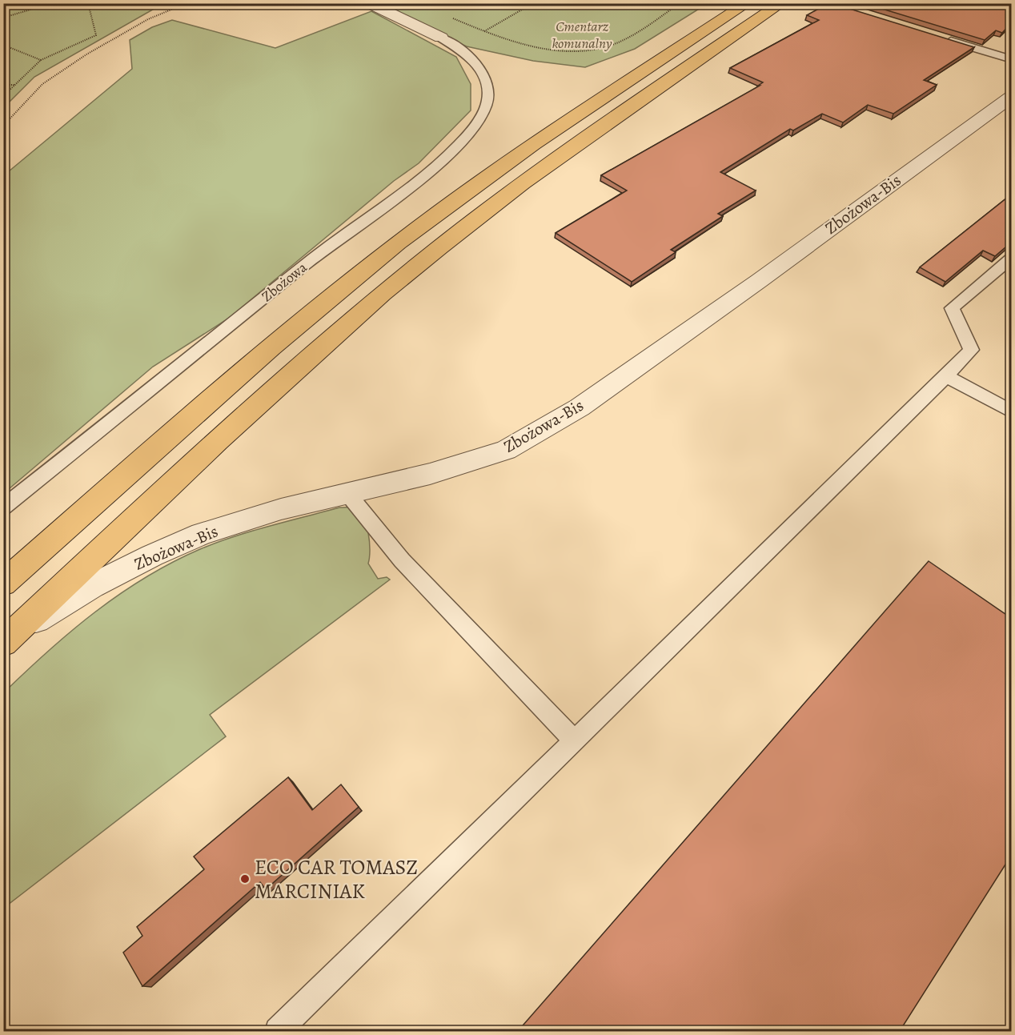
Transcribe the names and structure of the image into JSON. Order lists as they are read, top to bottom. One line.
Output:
{"streets":{"street":["Zbożowa-Bis"],"lane":["Zbożowa"]},"parks":["Cmentarz komunalny"],"places":["ECO CAR TOMASZ MARCINIAK"]}
